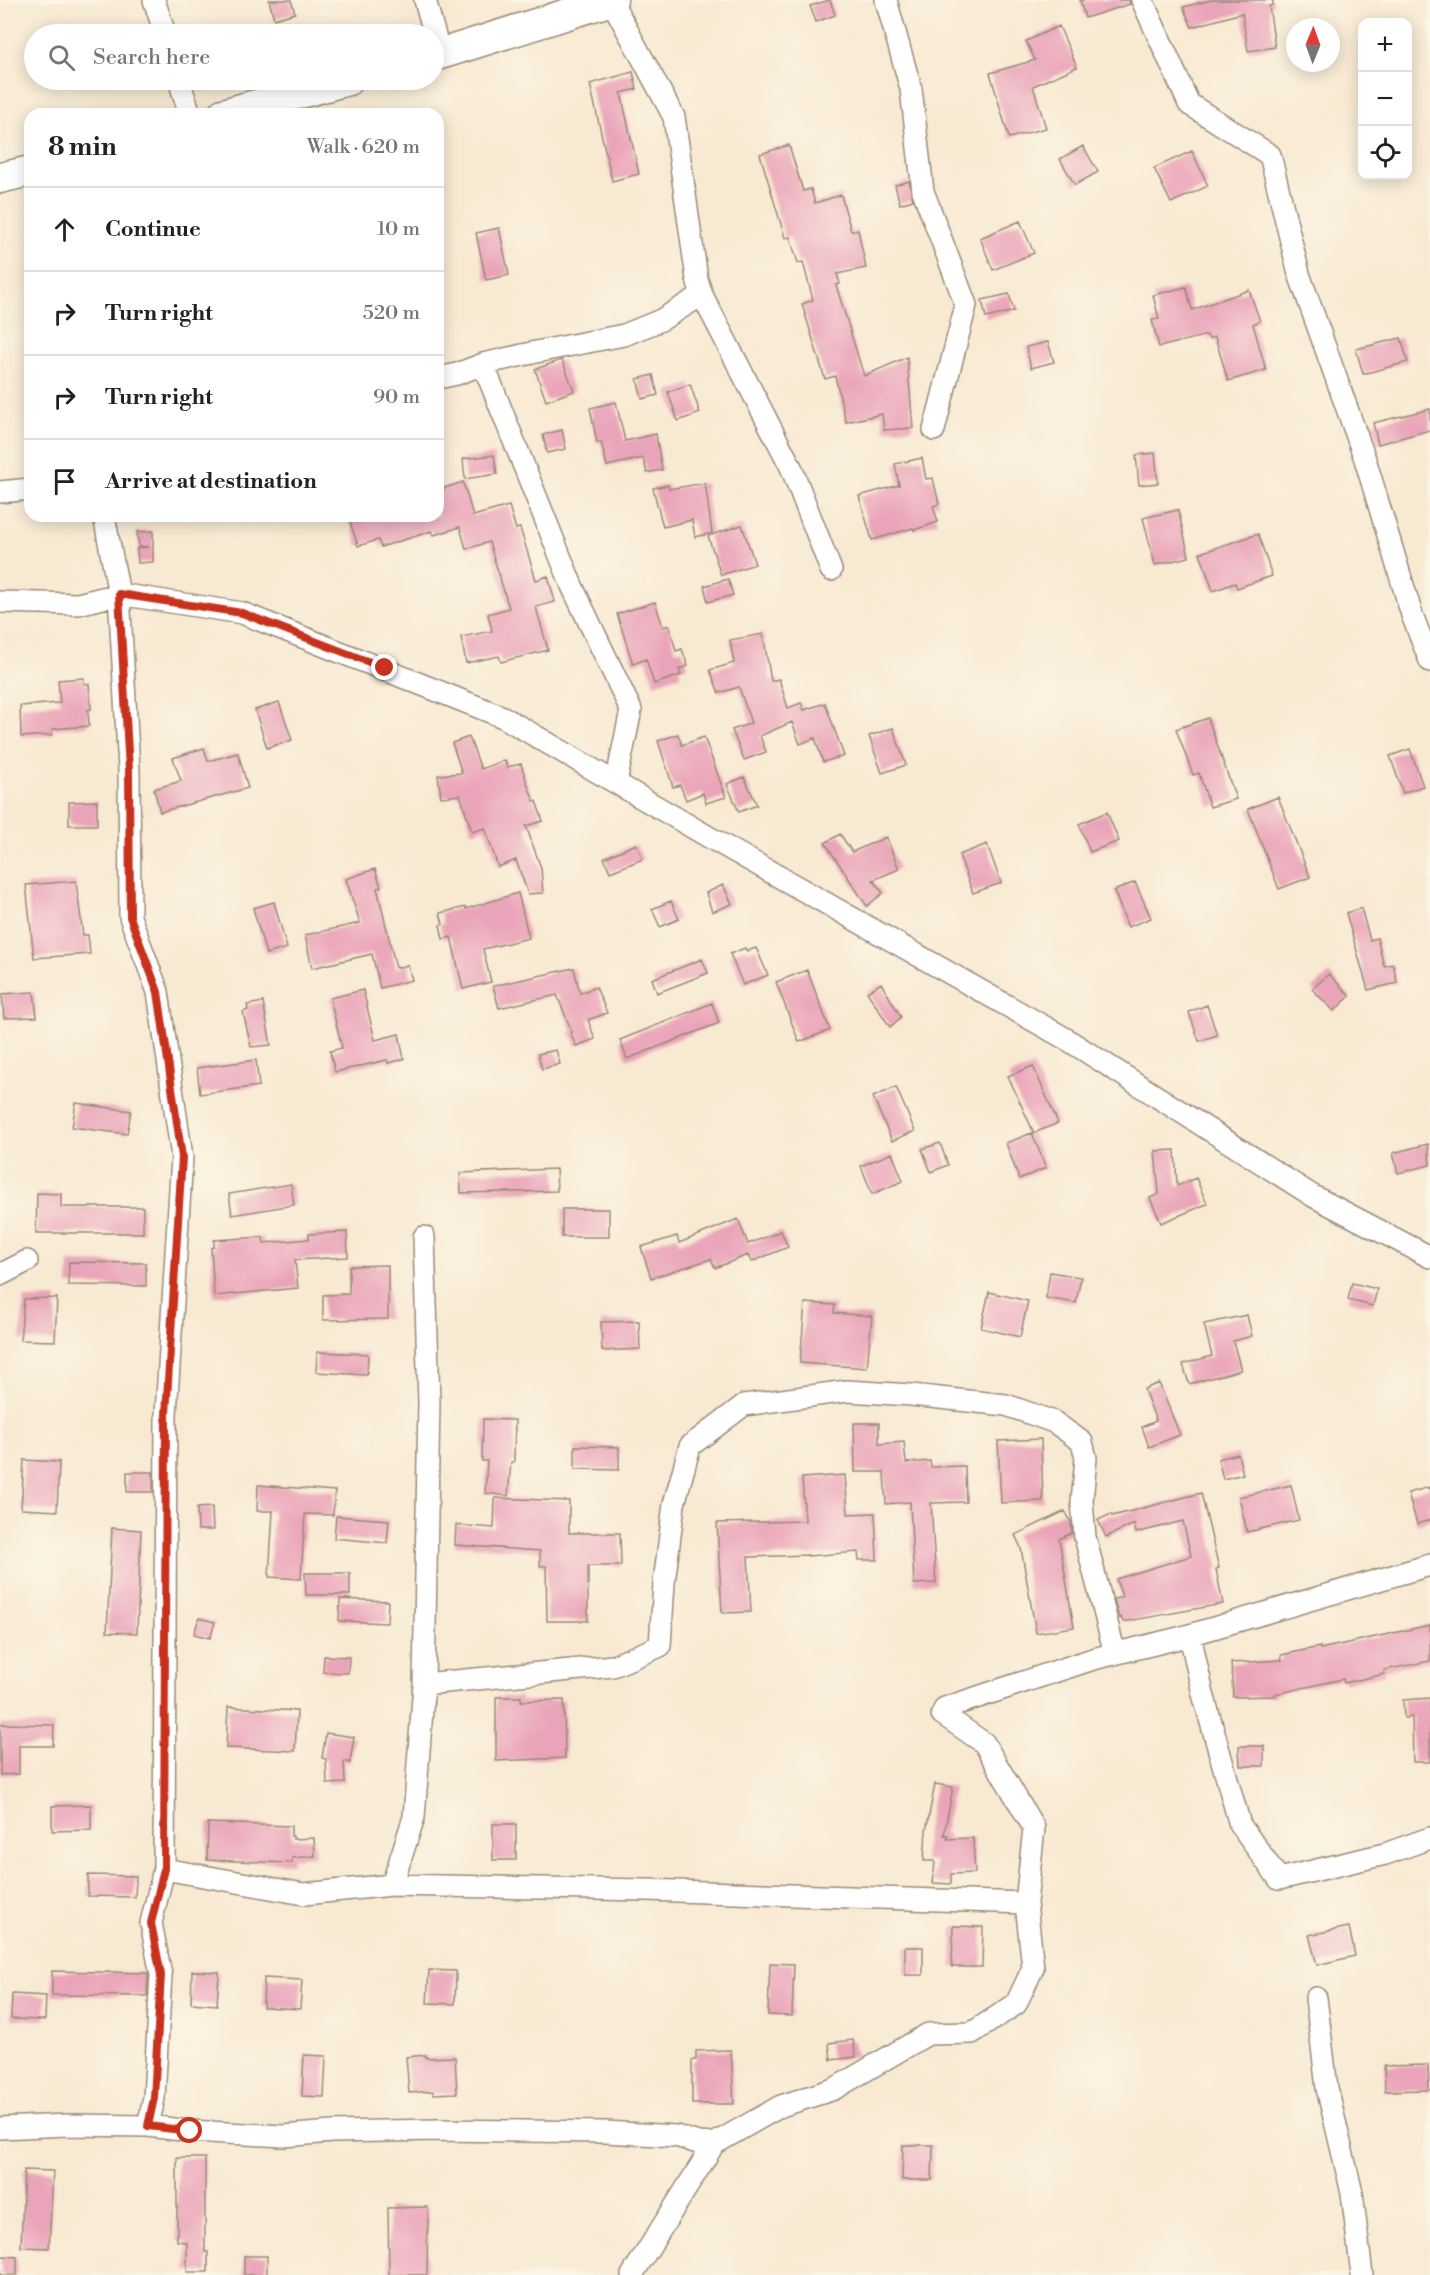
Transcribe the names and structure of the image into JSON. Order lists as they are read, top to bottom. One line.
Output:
{"north":"top","page":{"map_buttons":["+","−"],"search":"Search here","heading":["8 min","Walk · 620 m"],"list":[["Continue","10 m"],["Turn right","520 m"],["Turn right","90 m"],"Arrive at destination"]}}
